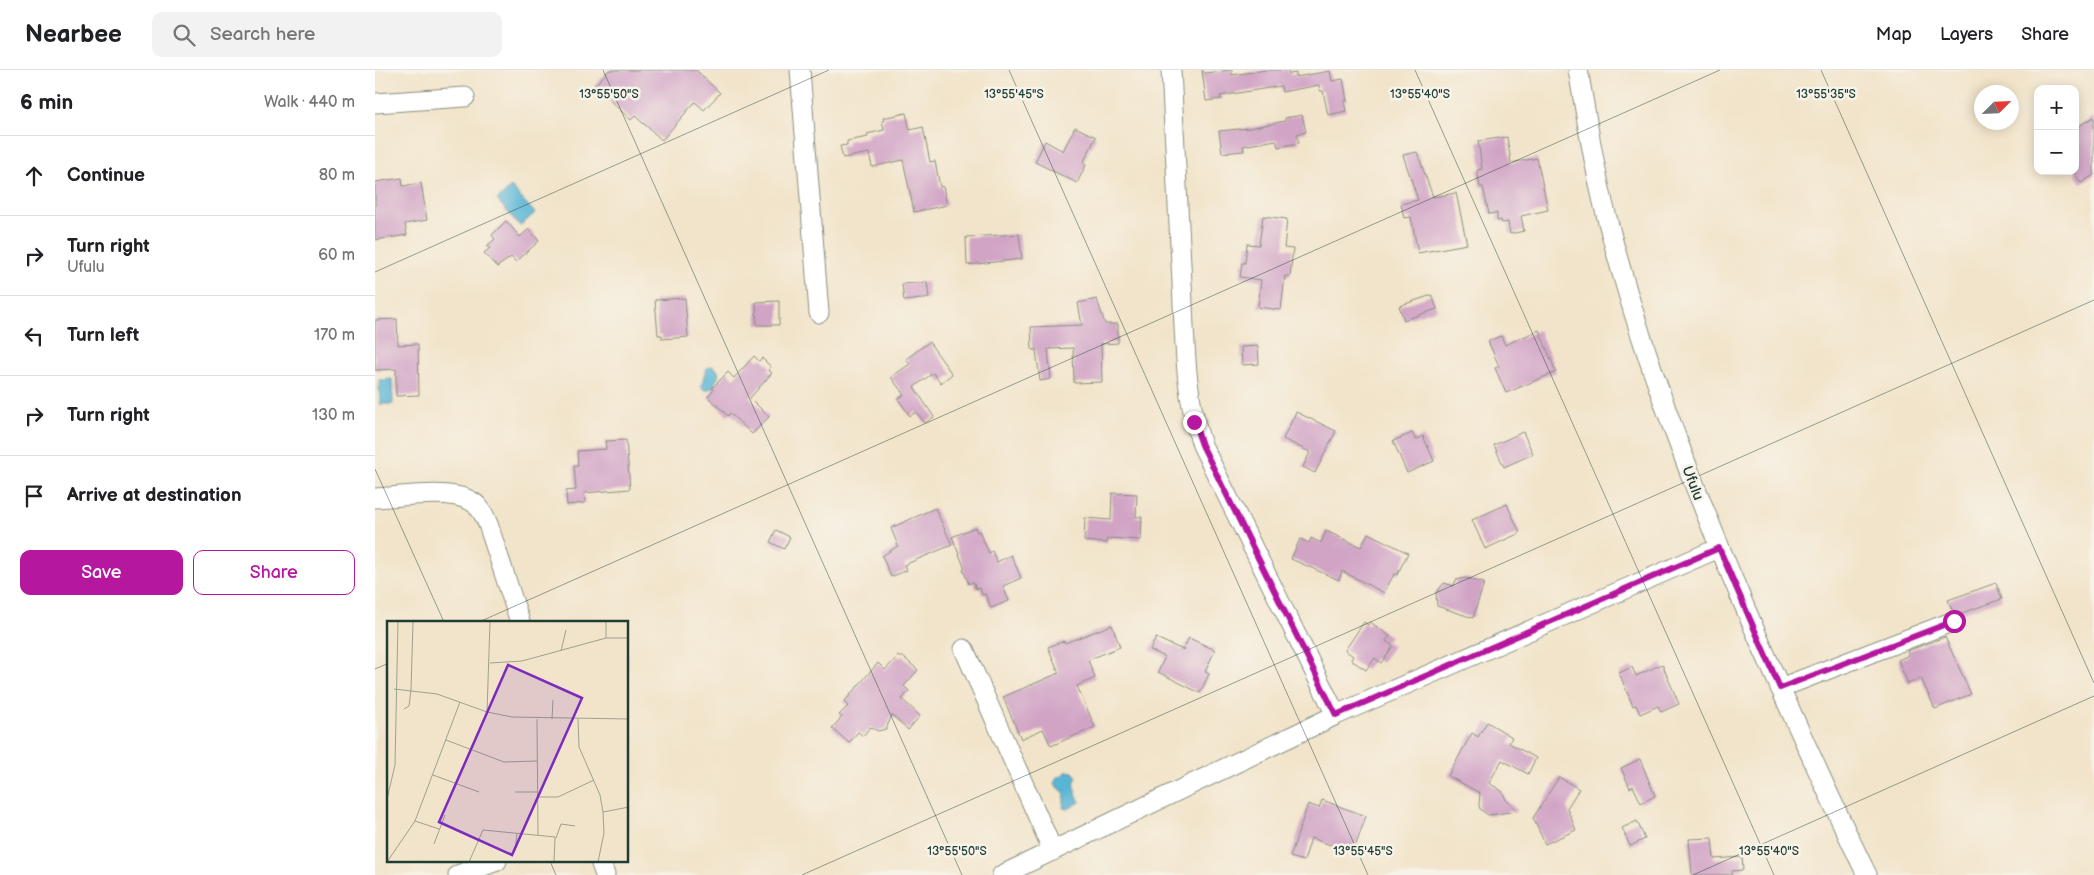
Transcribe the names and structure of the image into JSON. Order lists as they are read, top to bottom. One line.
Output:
{"streets":{"street":["Ufulu"]},"north":"top right","page":{"header":"Nearbee","search":"Search here","nav":["Map","Layers","Share"],"heading":["6 min","Walk · 440 m"],"map_buttons":["+","−"],"list":[["Continue","80 m"],["Turn right","Ufulu","60 m"],["Turn left","170 m"],["Turn right","130 m"],"Arrive at destination"],"buttons":["Save","Share"]},"coordinates":["13°55'40\"S","13°55'35\"S","13°55'50\"S","13°55'45\"S"]}
